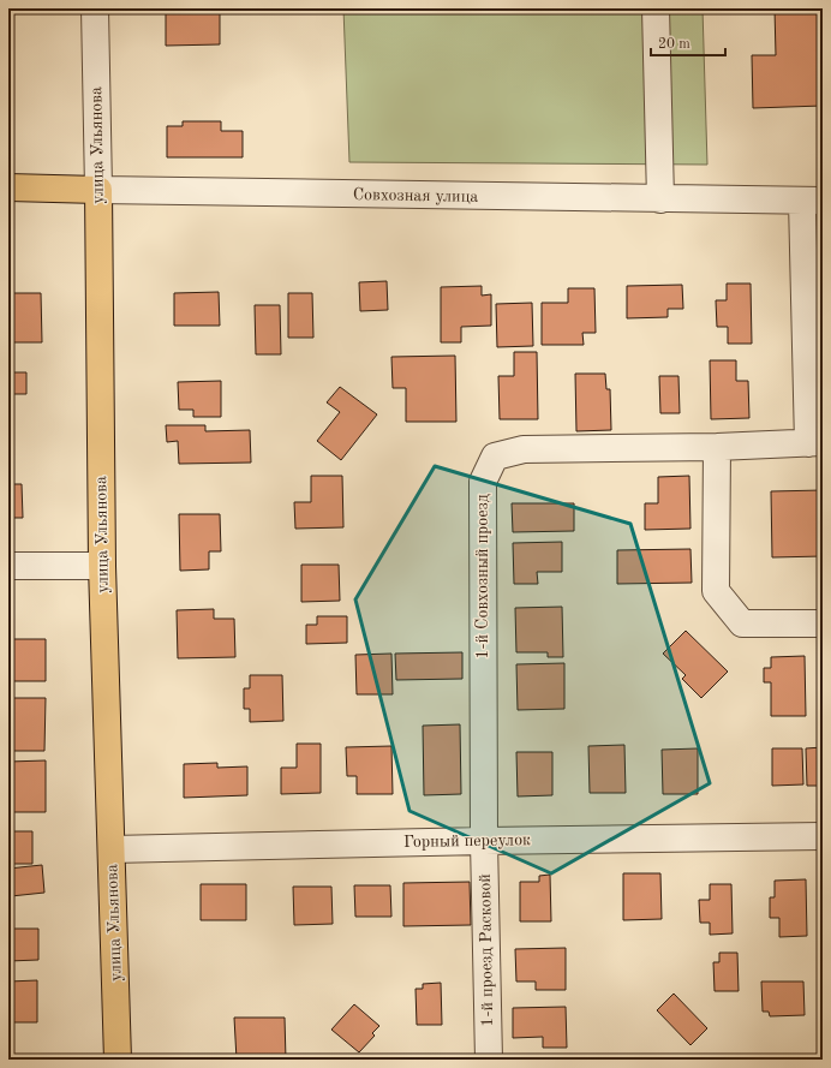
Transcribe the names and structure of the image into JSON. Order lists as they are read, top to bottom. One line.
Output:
{"streets":{"main road":["улица Ульянова","Совхозная улица"],"street":["1-й Совхозный проезд","Горный переулок","1-й проезд Расковой"]},"crossings":[["улица Ульянова","Совхозная улица"],["улица Ульянова","Горный переулок"],["Совхозная улица","1-й Совхозный проезд"],["1-й Совхозный проезд","Горный переулок"],["1-й Совхозный проезд","1-й проезд Расковой"],["Горный переулок","1-й проезд Расковой"]],"scale_bar":"20 m"}
